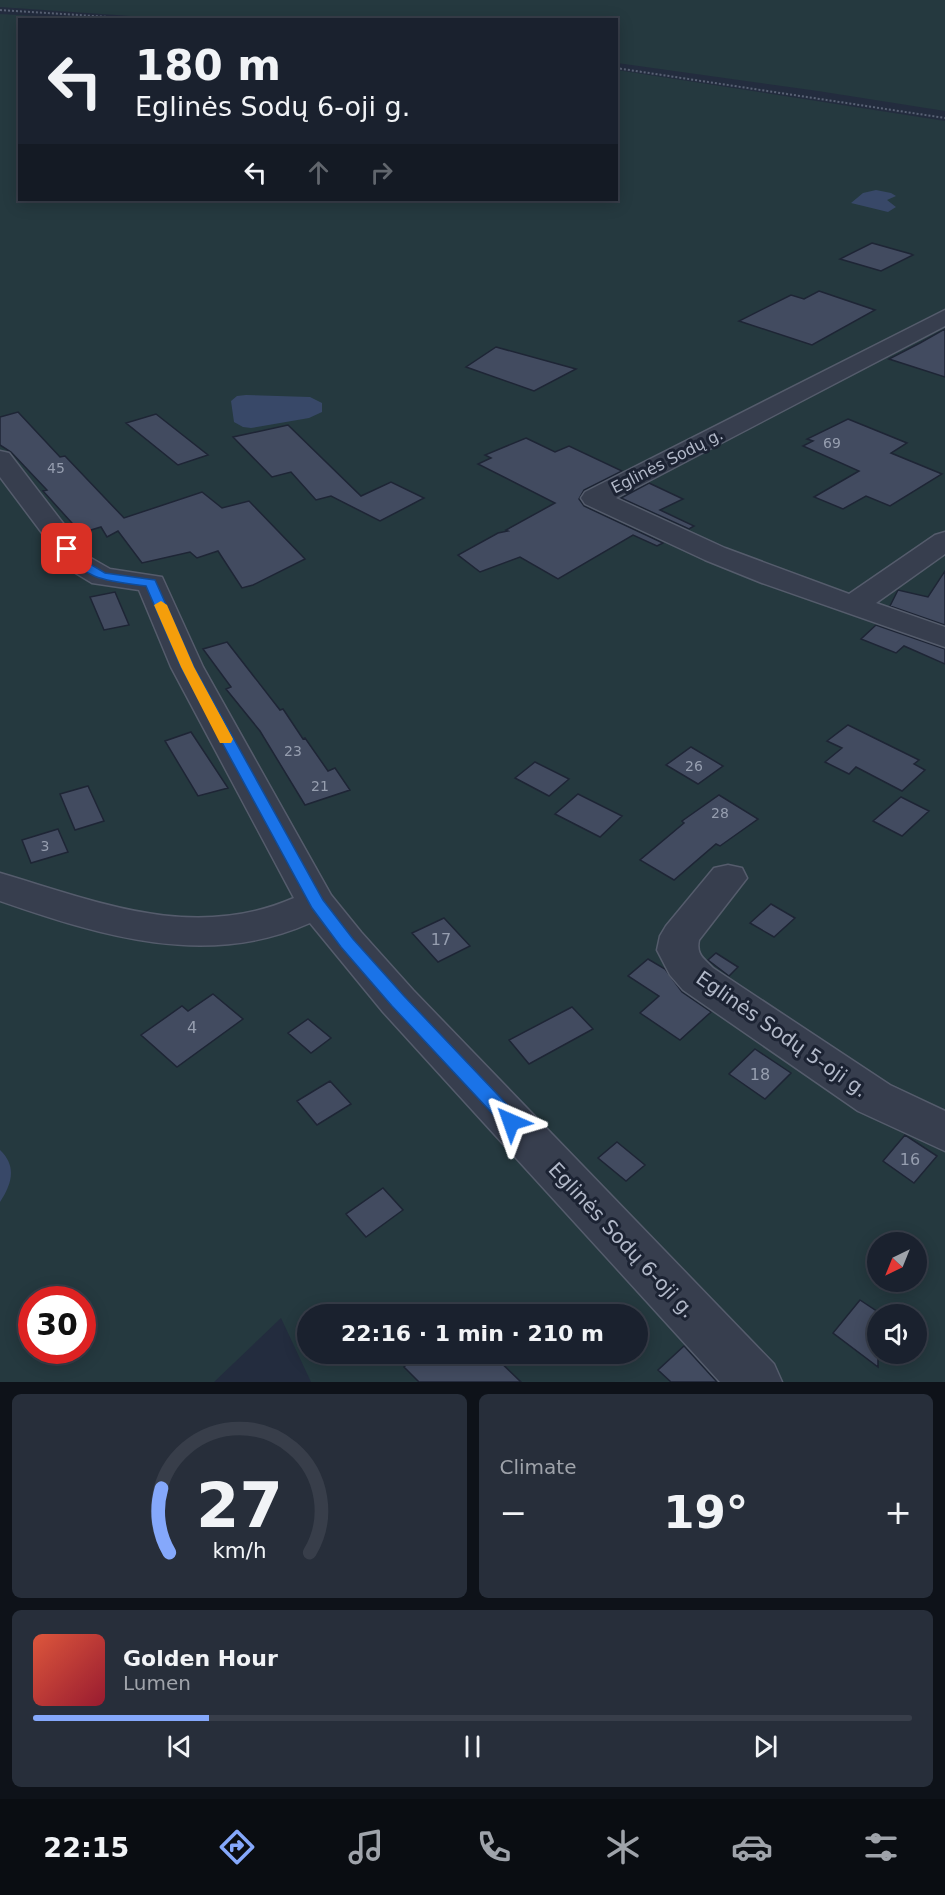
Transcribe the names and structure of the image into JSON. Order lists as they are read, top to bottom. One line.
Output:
{"streets":{"street":["Eglinės Sodų g.","Eglinės Sodų 5-oji g.","Eglinės Sodų 6-oji g."]},"house_numbers":["69","45","23","26","21","28","3","17","4","18","16"],"north":"bottom left","page":{"turn":["180 m","Eglinės Sodų 6-oji g."],"limit":"30","trip":"22:16 · 1 min · 210 m","tile":"Climate","heat":["−","19°","+"],"song":["Golden Hour","Lumen"],"tabs":"22:15","gauge":["27","km/h"]}}
